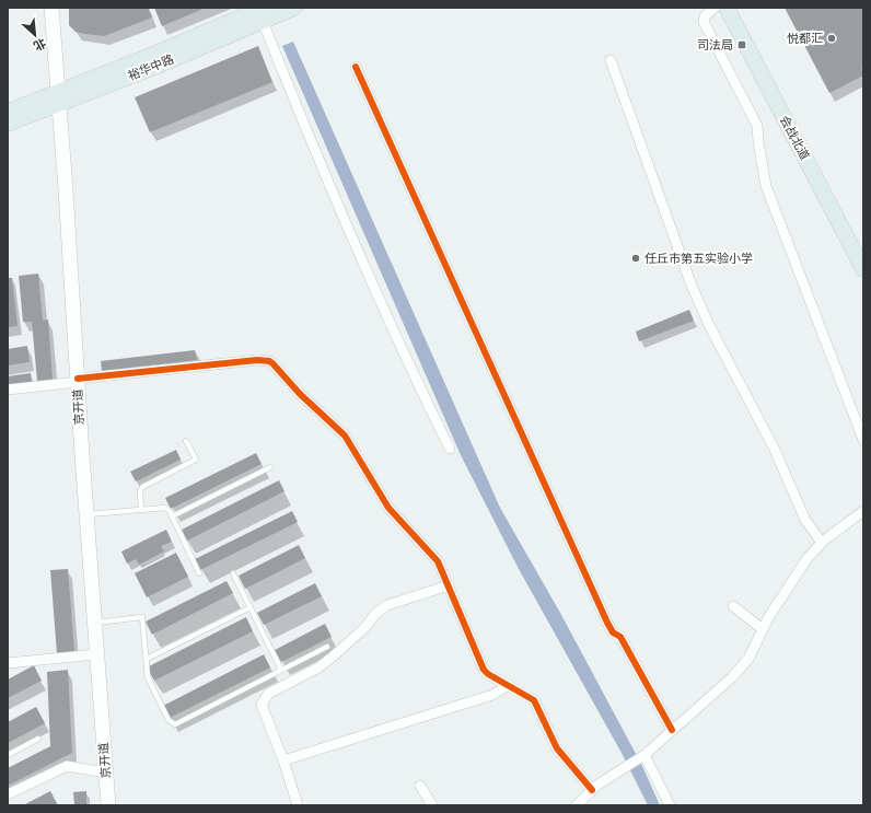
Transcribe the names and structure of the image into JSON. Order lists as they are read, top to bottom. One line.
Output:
{"streets":{"main road":["裕华中路","会战北道","京开道"]},"crossings":[["裕华中路","京开道"]],"places":{"other":["悦都汇","任丘市第五实验小学"],"transit":["司法局"]},"north":"bottom right"}
